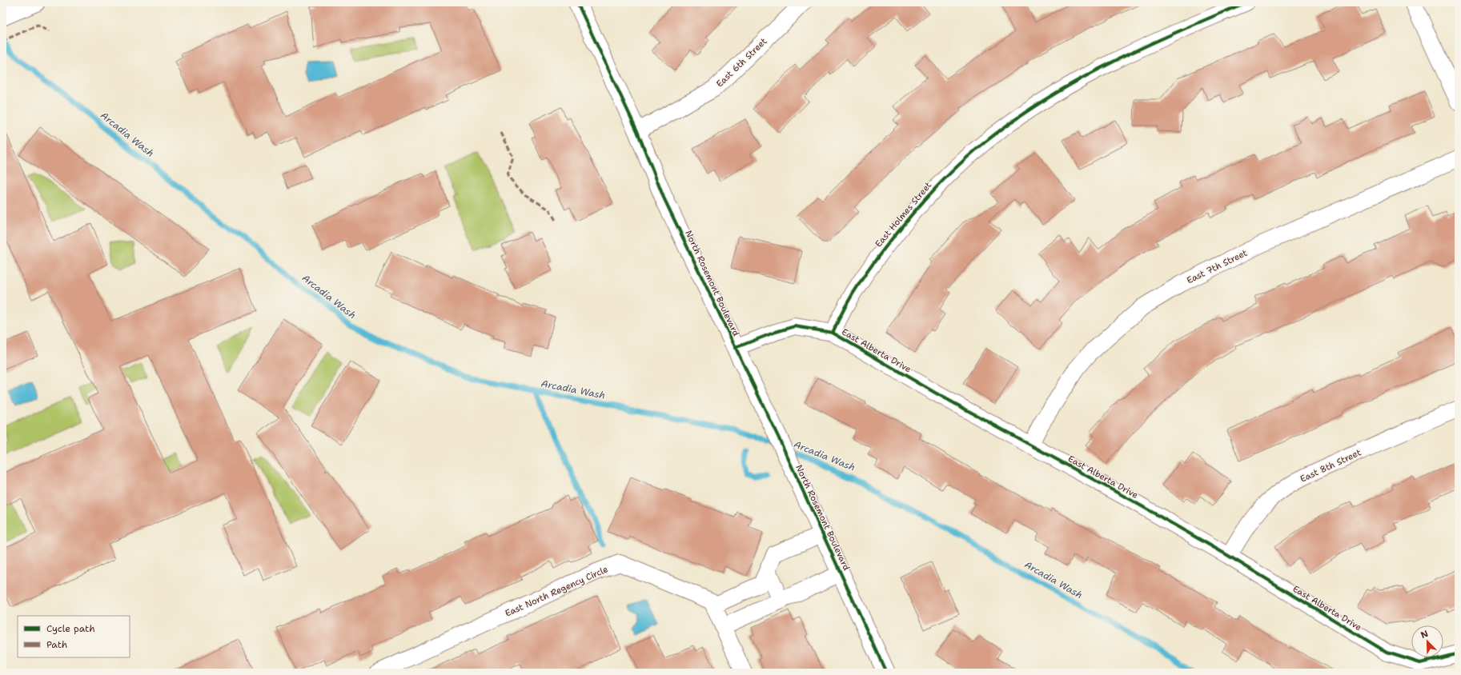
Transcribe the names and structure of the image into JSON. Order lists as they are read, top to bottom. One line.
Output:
{"streets":{"street":["East 6th Street","East Holmes Street","East 7th Street","North Rosemont Boulevard","East Alberta Drive","East 8th Street","East North Regency Circle"]},"crossings":[["East 6th Street","North Rosemont Boulevard"],["East Holmes Street","East Alberta Drive"],["East 7th Street","East Alberta Drive"],["North Rosemont Boulevard","East Alberta Drive"],["East Alberta Drive","East 8th Street"]],"water":["Arcadia Wash"],"legend":["Cycle path","Path"],"north":"top left"}
